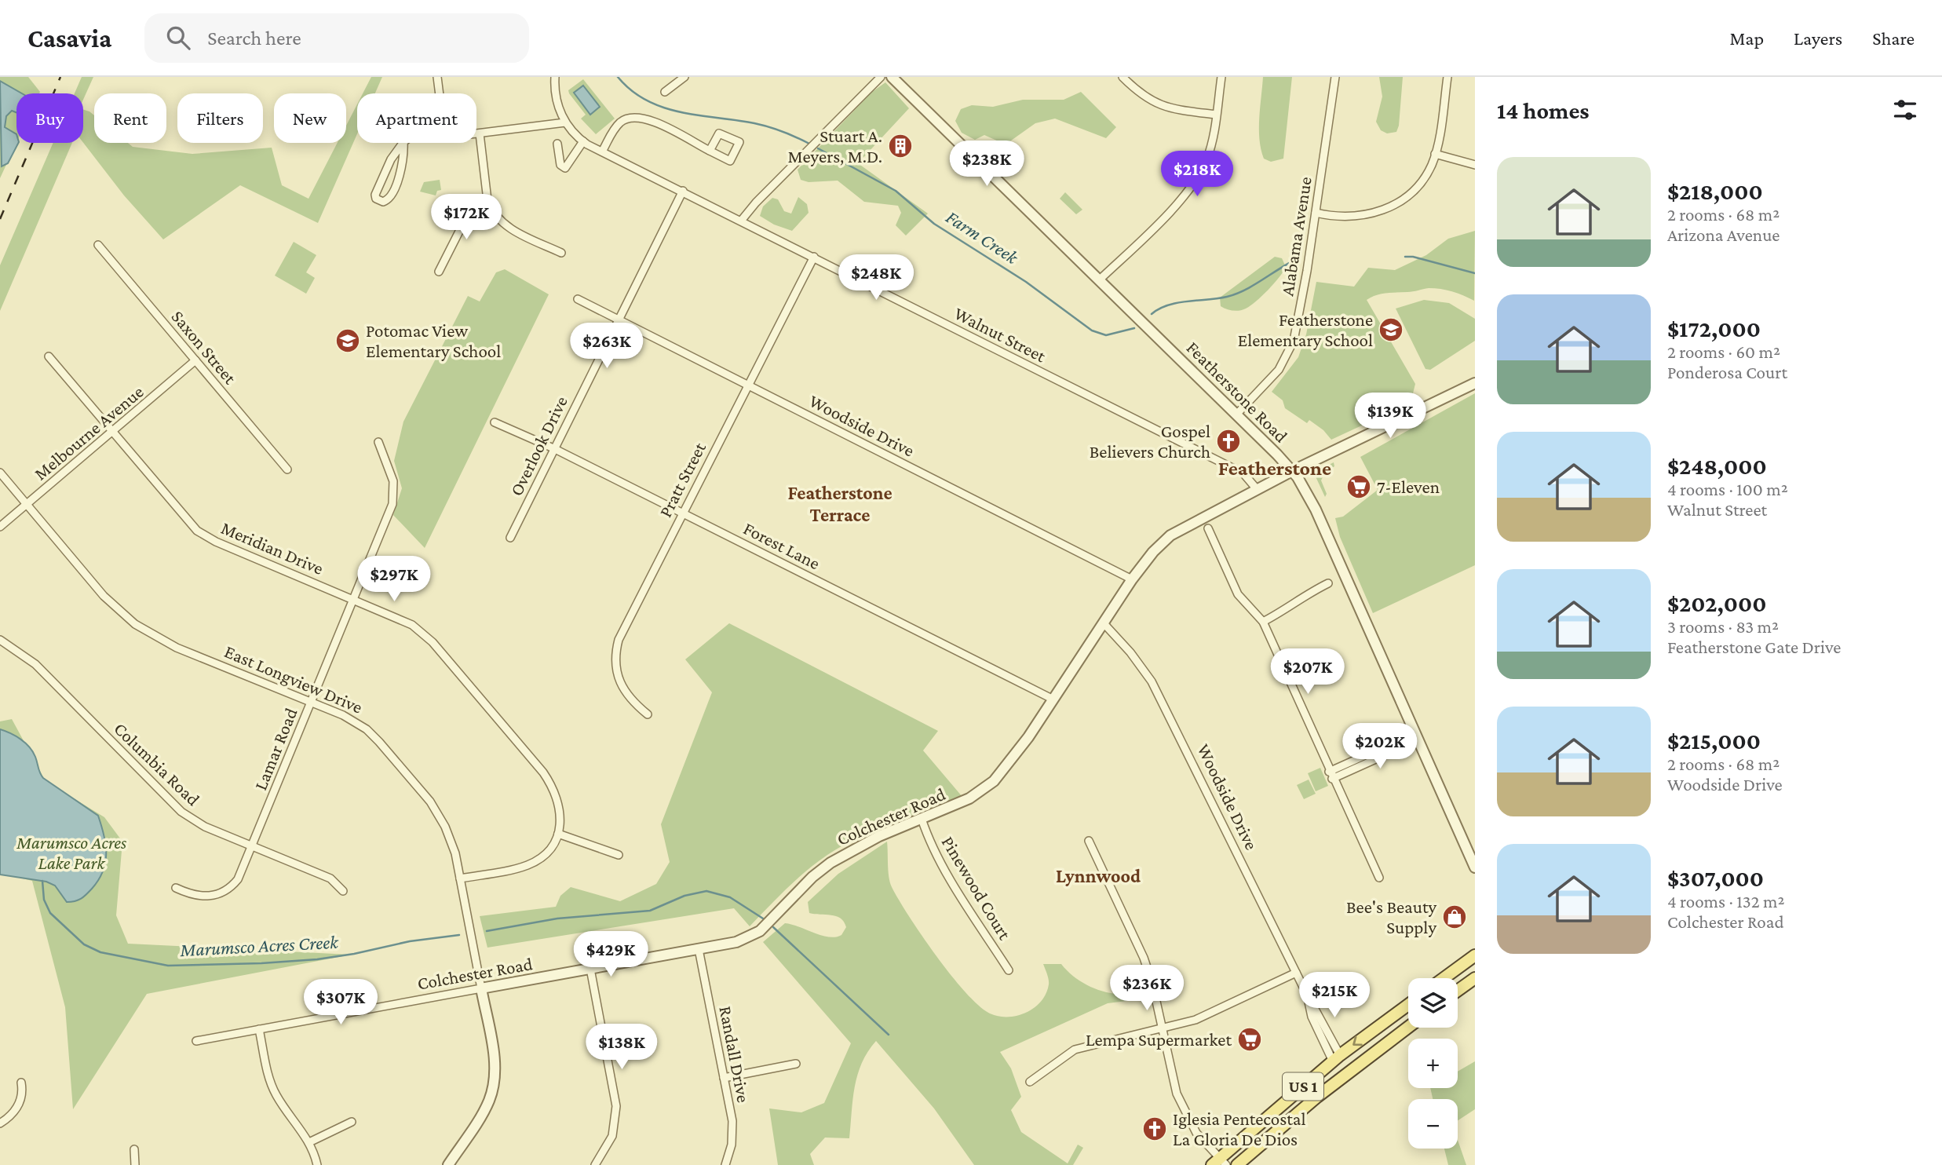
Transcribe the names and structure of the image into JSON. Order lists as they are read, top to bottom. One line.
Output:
{"streets":{"main road":["US 1"],"street":["Alabama Avenue","Walnut Street","Saxon Street","Featherstone Road","Woodside Drive","Melbourne Avenue","Overlook Drive","Pratt Street","Forest Lane","Meridian Drive","East Longview Drive","Lamar Road","Columbia Road","Colchester Road","Pinewood Court","Randall Drive"]},"crossings":[["Alabama Avenue","Featherstone Road"],["Walnut Street","Overlook Drive"],["Walnut Street","Pratt Street"],["Walnut Street","Colchester Road"],["Saxon Street","Melbourne Avenue"],["Featherstone Road","Colchester Road"],["Woodside Drive","Overlook Drive"],["Woodside Drive","Pratt Street"],["Woodside Drive","Colchester Road"],["Woodside Drive","US 1"],["Melbourne Avenue","Meridian Drive"],["Melbourne Avenue","East Longview Drive"],["Overlook Drive","Forest Lane"],["Pratt Street","Forest Lane"],["Forest Lane","Colchester Road"],["Meridian Drive","Lamar Road"],["East Longview Drive","Lamar Road"],["East Longview Drive","Colchester Road"],["Lamar Road","Columbia Road"],["Colchester Road","Pinewood Court"],["Colchester Road","Randall Drive"]],"districts":["Featherstone","Featherstone Terrace","Lynnwood"],"water":["Farm Creek","Marumsco Acres Creek"],"parks":["Marumsco Acres Lake Park"],"places":{"building":["Stuart A. Meyers, M.D."],"school or university":["Featherstone Elementary School","Potomac View Elementary School"],"church":["Gospel Believers Church","Iglesia Pentecostal La Gloria De Dios"],"supermarket":["7-Eleven","Lempa Supermarket"],"shop":["Bee's Beauty Supply"]},"page":{"header":"Casavia","search":"Search here","nav":["Map","Layers","Share"],"heading":"14 homes","chip":["Buy","Rent","Filters","New","Apartment"],"price":["$238K","$218K","$172K","$248K","$263K","$139K","$297K","$207K","$202K","$429K","$236K","$215K","$307K","$138K"],"list":[{"name":"$218,000","note":"2 rooms · 68 m² · Arizona Avenue"},{"name":"$172,000","note":"2 rooms · 60 m² · Ponderosa Court"},{"name":"$248,000","note":"4 rooms · 100 m² · Walnut Street"},{"name":"$202,000","note":"3 rooms · 83 m² · Featherstone Gate Drive"},{"name":"$215,000","note":"2 rooms · 68 m² · Woodside Drive"},{"name":"$307,000","note":"4 rooms · 132 m² · Colchester Road"}],"map_buttons":["+","−"]}}
